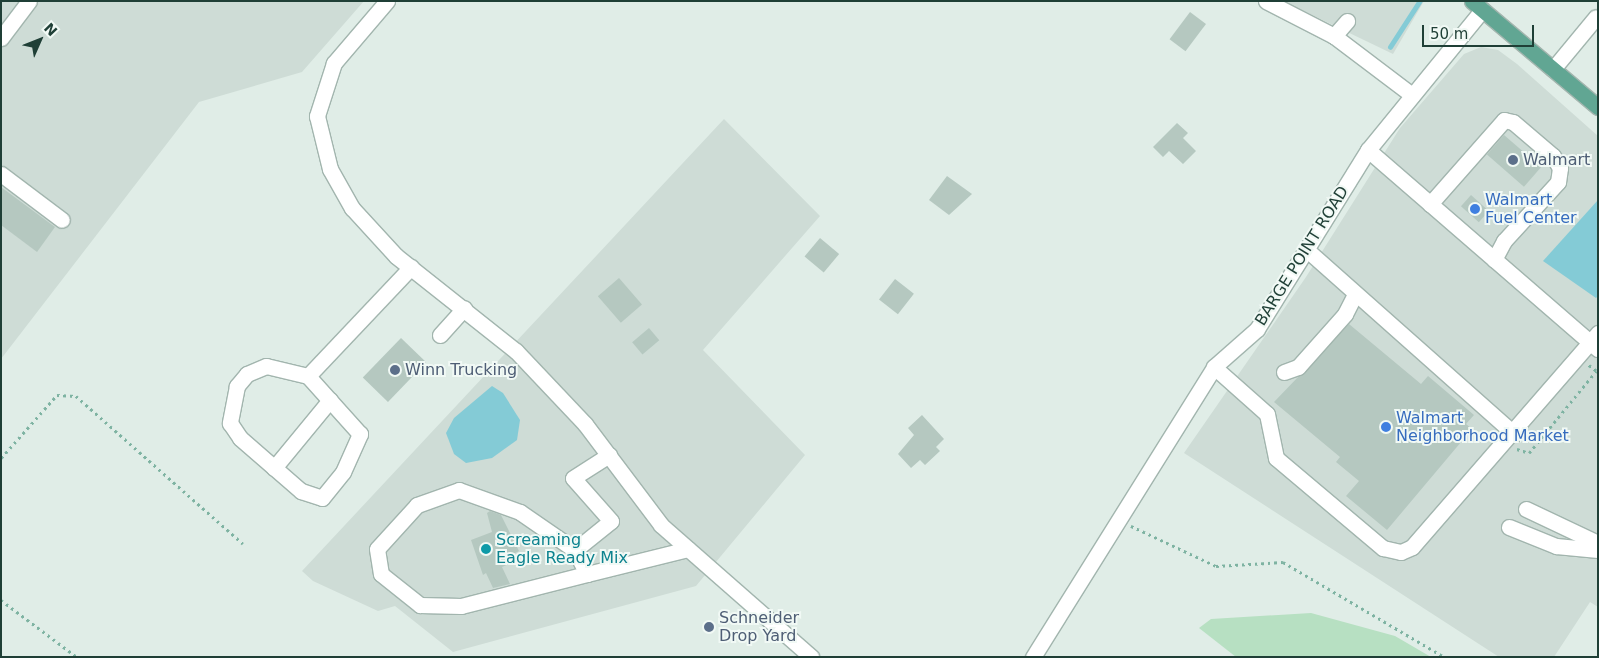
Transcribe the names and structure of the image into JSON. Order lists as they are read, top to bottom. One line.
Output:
{"streets":{"street":["BARGE POINT ROAD"]},"places":["Walmart","Walmart Fuel Center","Winn Trucking","Walmart Neighborhood Market","Screaming Eagle Ready Mix","Schneider Drop Yard"],"scale_bar":"50 m","north":"top right"}
